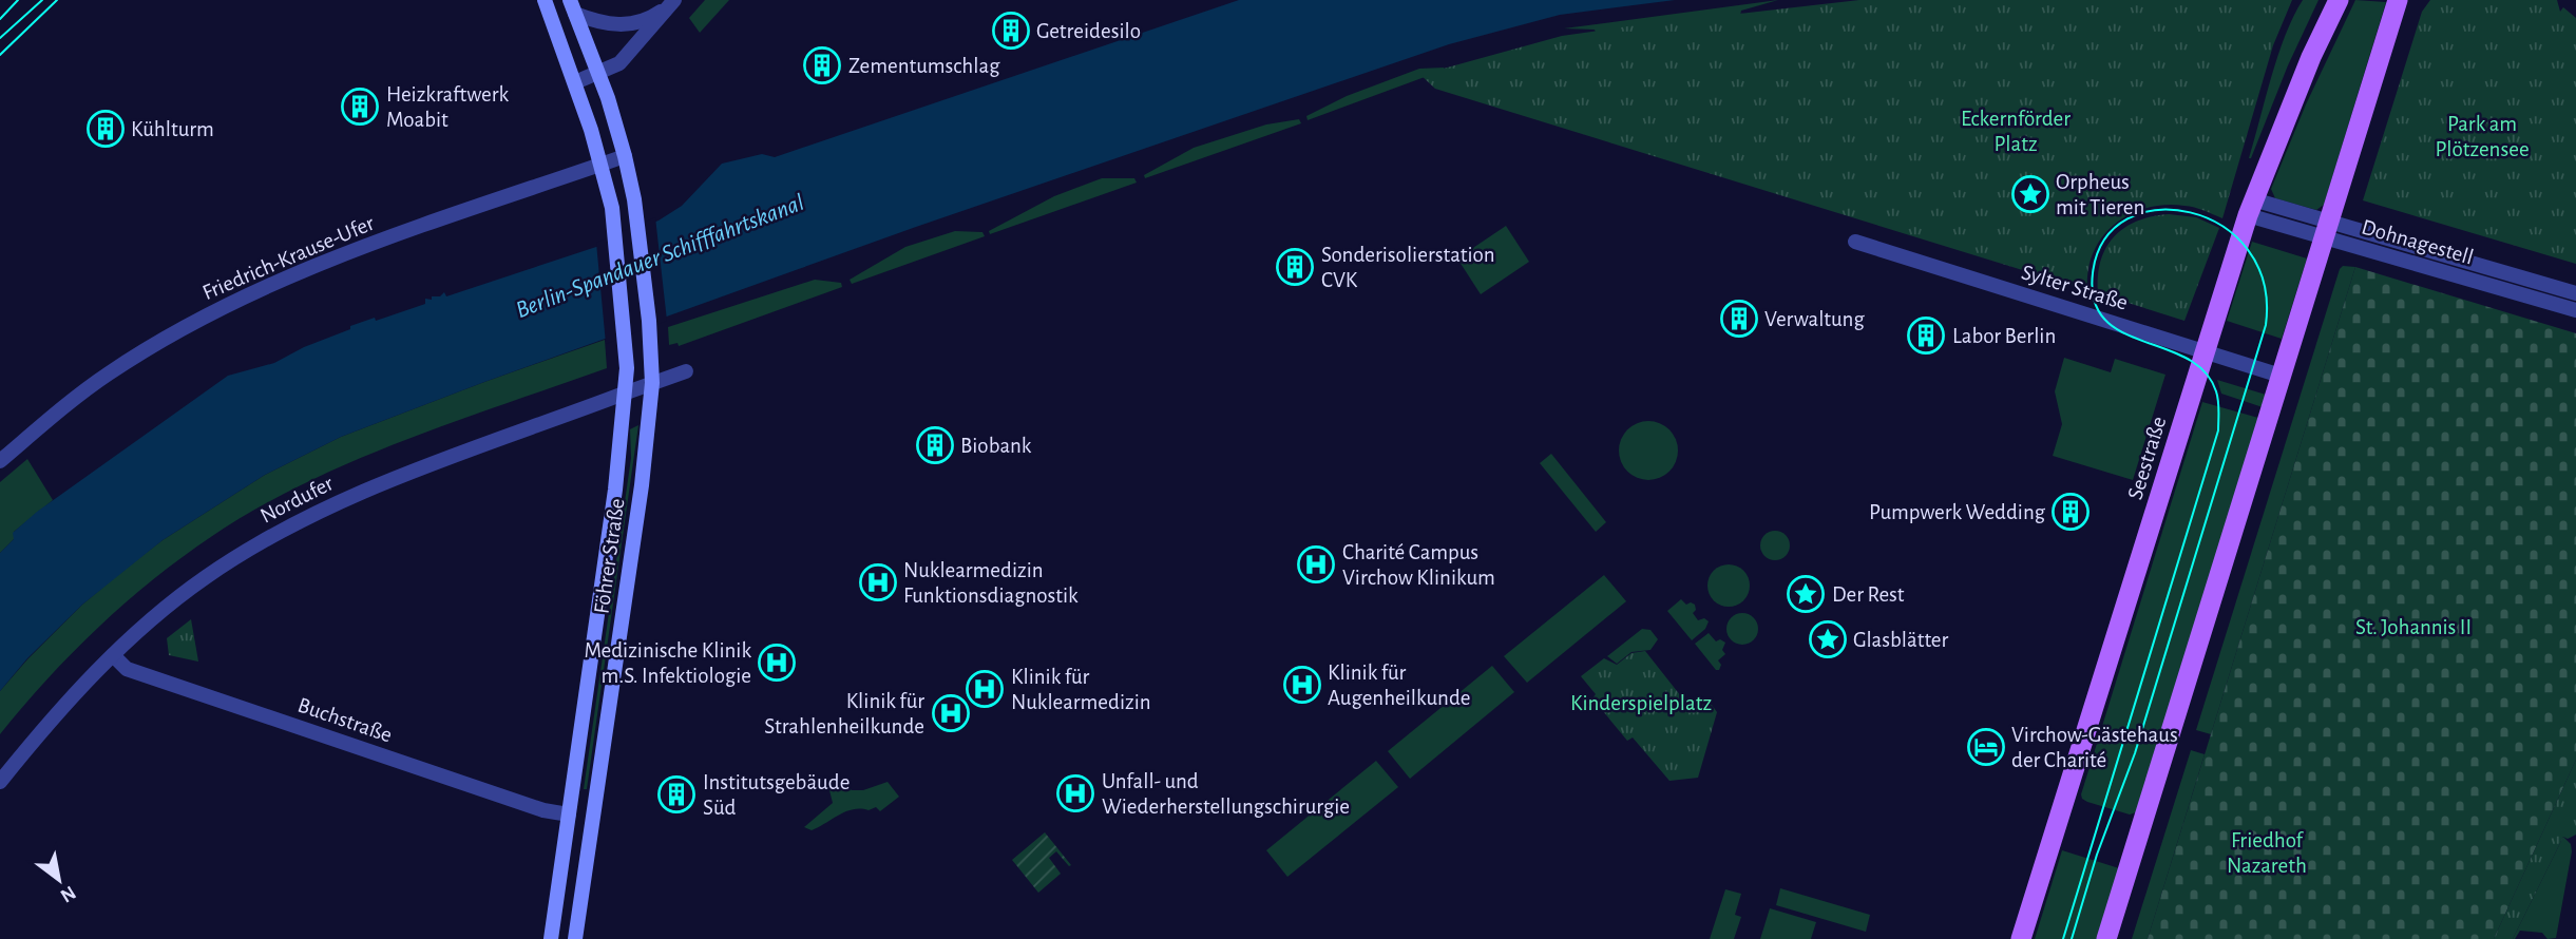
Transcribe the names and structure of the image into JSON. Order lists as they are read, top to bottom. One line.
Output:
{"streets":{"main road":["Seestraße","Föhrer Straße"],"street":["Dohnagestell","Friedrich-Krause-Ufer","Sylter Straße","Nordufer","Buchstraße"]},"crossings":[["Dohnagestell","Seestraße"],["Friedrich-Krause-Ufer","Föhrer Straße"],["Sylter Straße","Seestraße"],["Nordufer","Föhrer Straße"],["Nordufer","Buchstraße"],["Föhrer Straße","Buchstraße"]],"water":["Berlin-Spandauer Schifffahrtskanal"],"parks":["Eckernförder Platz","Park am Plötzensee","St. Johannis II","Kinderspielplatz","Friedhof Nazareth"],"places":{"building":["Getreidesilo","Zementumschlag","Heizkraftwerk Moabit","Kühlturm","Sonderisolierstation CVK","Verwaltung","Labor Berlin","Biobank","Pumpwerk Wedding","Institutsgebäude Süd"],"place":["Orpheus mit Tieren","Der Rest","Glasblätter"],"hospital":["Charité Campus Virchow Klinikum","Nuklearmedizin Funktionsdiagnostik","Medizinische Klinik m.S. Infektiologie","Klinik für Augenheilkunde","Klinik für Nuklearmedizin","Klinik für Strahlenheilkunde","Unfall- und Wiederherstellungschirurgie"],"hotel":["Virchow-Gästehaus der Charité"]},"north":"bottom right"}
